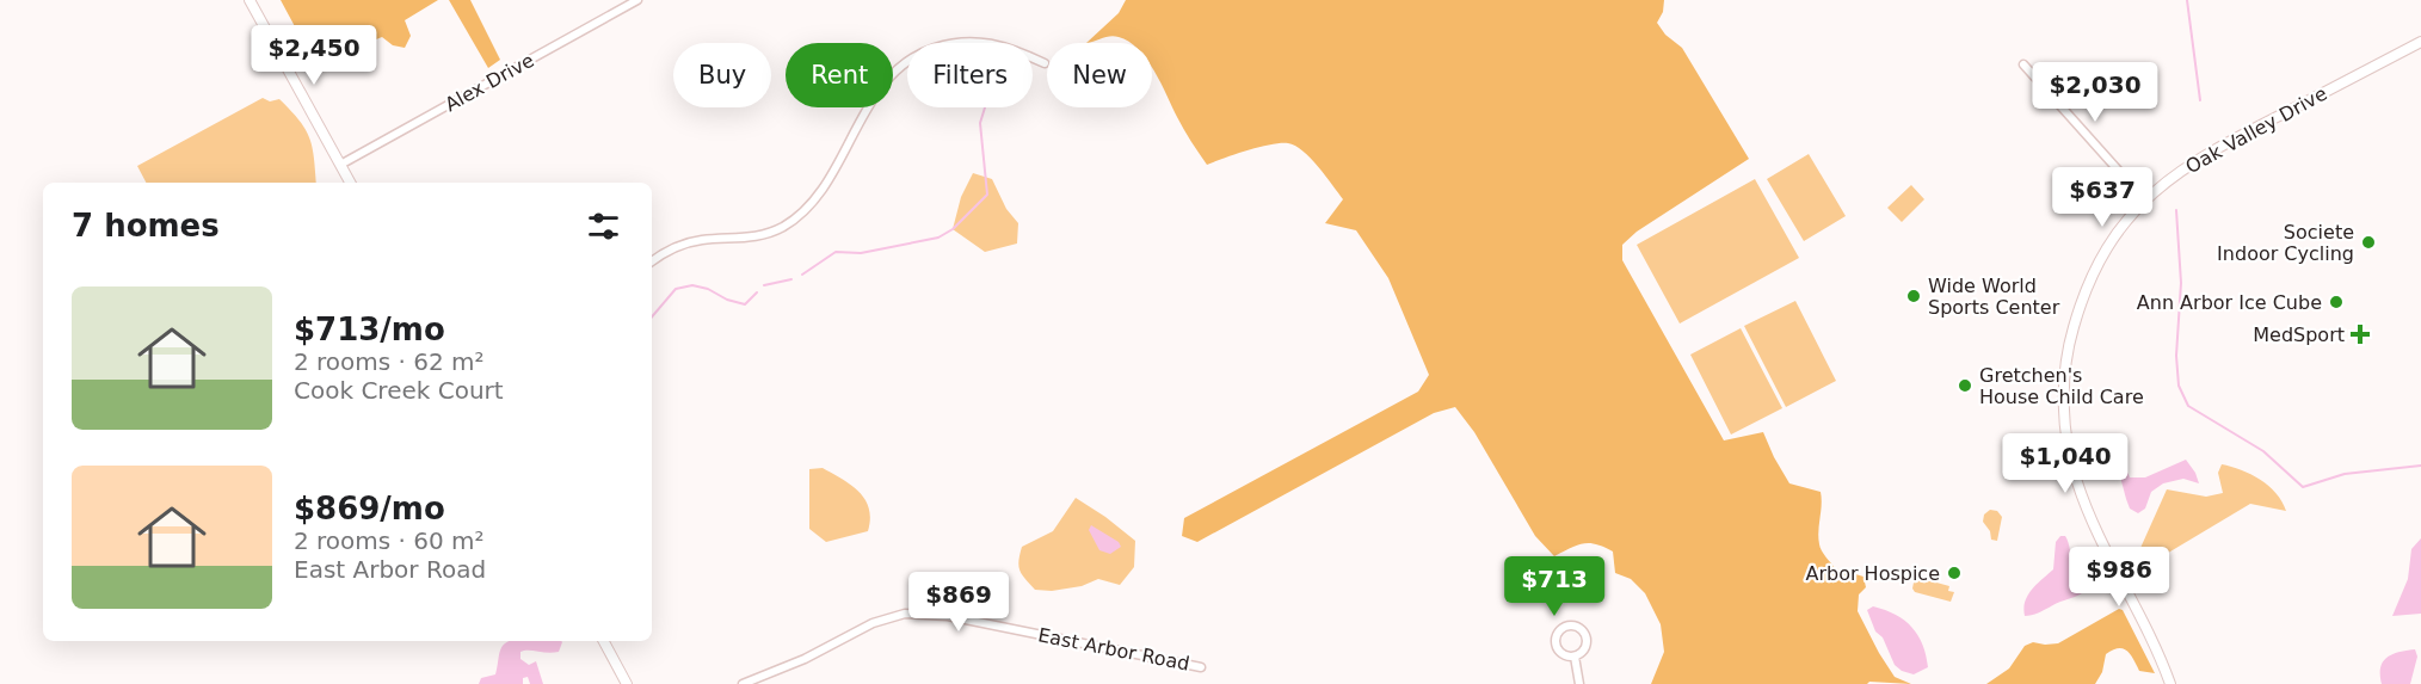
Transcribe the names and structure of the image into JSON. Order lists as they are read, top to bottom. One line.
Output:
{"streets":{"street":["Alex Drive","Oak Valley Drive","East Arbor Road"]},"places":{"other":["Societe Indoor Cycling","Wide World Sports Center","Ann Arbor Ice Cube","Gretchen's House Child Care","Arbor Hospice"],"health":["MedSport"]},"page":{"price":["$2,450","$2,030","$637","$1,040","$986","$713","$869"],"chip":["Buy","Rent","Filters","New"],"heading":"7 homes","list":[{"name":"$713/mo","note":"2 rooms · 62 m² · Cook Creek Court"},{"name":"$869/mo","note":"2 rooms · 60 m² · East Arbor Road"}]}}
